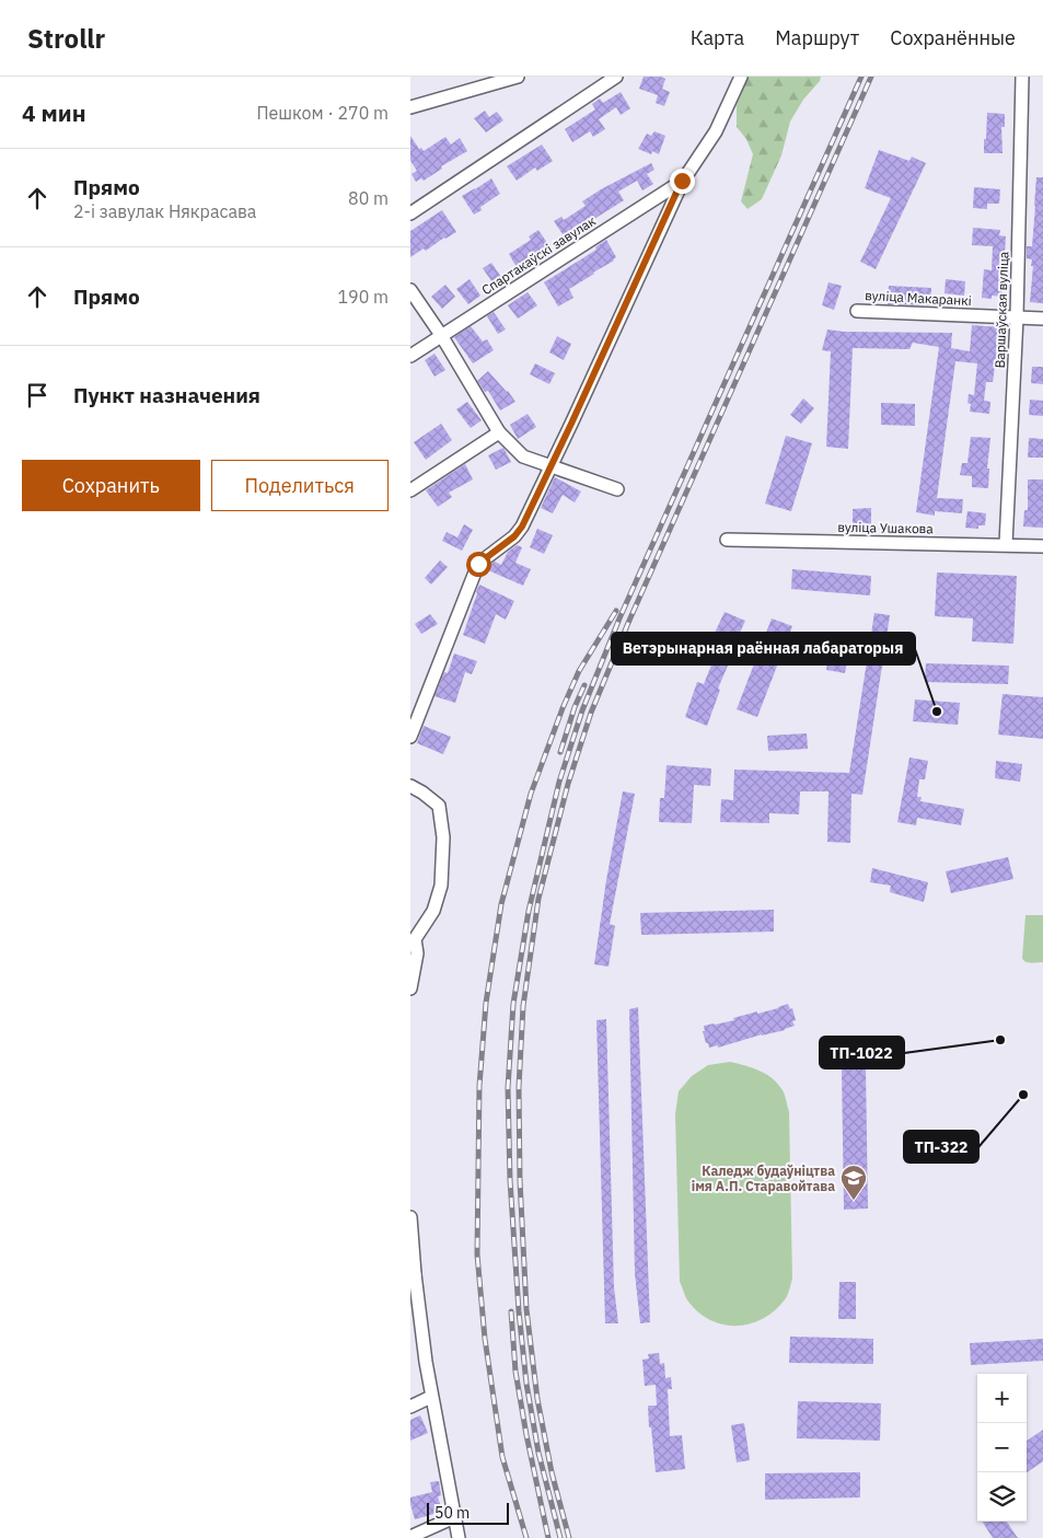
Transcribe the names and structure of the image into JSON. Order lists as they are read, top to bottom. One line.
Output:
{"streets":{"street":["Спартакаўскі завулак","вуліца Макаранкі","Варшаўская вуліца","вуліца Ушакова"]},"crossings":[["вуліца Макаранкі","Варшаўская вуліца"],["Варшаўская вуліца","вуліца Ушакова"]],"places":{"other":["Ветэрынарная раённая лабараторыя","ТП-1022","ТП-322"],"school or university":["Каледж будаўніцтва імя А.П. Старавойтава"]},"scale_bar":"50 m","page":{"header":"Strollr","nav":["Карта","Маршрут","Сохранённые"],"heading":["4 мин","Пешком · 270 m"],"list":[["Прямо","2-і завулак Някрасава","80 m"],["Прямо","190 m"],"Пункт назначения"],"buttons":["Сохранить","Поделиться"],"map_buttons":["+","−"],"scale":"50 m"}}
